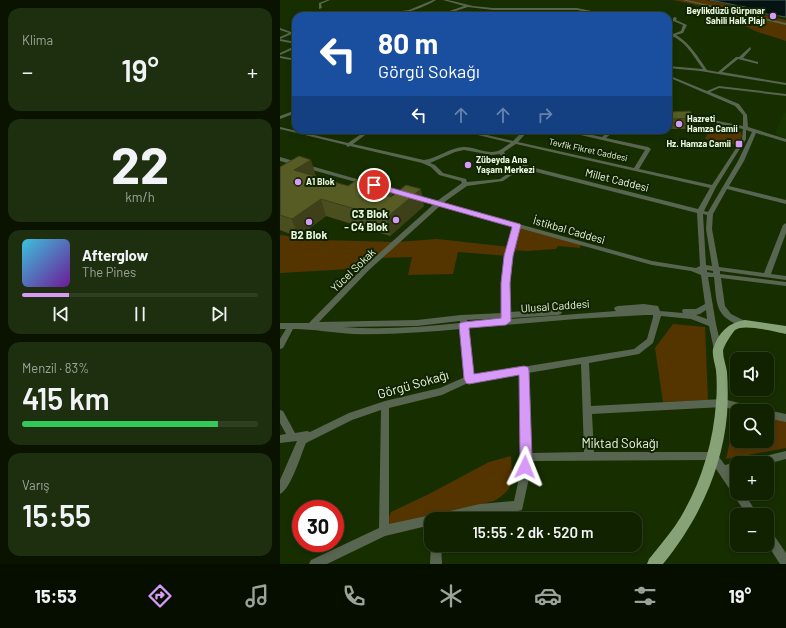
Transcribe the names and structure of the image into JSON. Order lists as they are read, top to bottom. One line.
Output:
{"streets":{"street":["Tevfik Fikret Caddesi","Millet Caddesi","İstikbal Caddesi","Yücel Sokak","Ulusal Caddesi","Görgü Sokağı","Miktad Sokağı"]},"crossings":[["İstikbal Caddesi","Yücel Sokak"],["Yücel Sokak","Ulusal Caddesi"],["Ulusal Caddesi","Görgü Sokağı"]],"places":{"other":["Beylikdüzü Gürpınar Sahili Halk Plajı","Hazreti Hamza Camii","Zübeyda Ana Yaşam Merkezi","A1 Blok","C3 Blok - C4 Blok","B2 Blok"],"transit":["Hz. Hamza Camii"]},"page":{"tile":["Klima",["22","km/h"],["Menzil · 83%","415 km"],["Varış","15:55"]],"turn":["80 m","Görgü Sokağı"],"heat":["−","19°","+"],"song":["Afterglow","The Pines"],"map_buttons":["+","−"],"limit":"30","trip":"15:55 · 2 dk · 520 m","tabs":["15:53","19°"]}}
